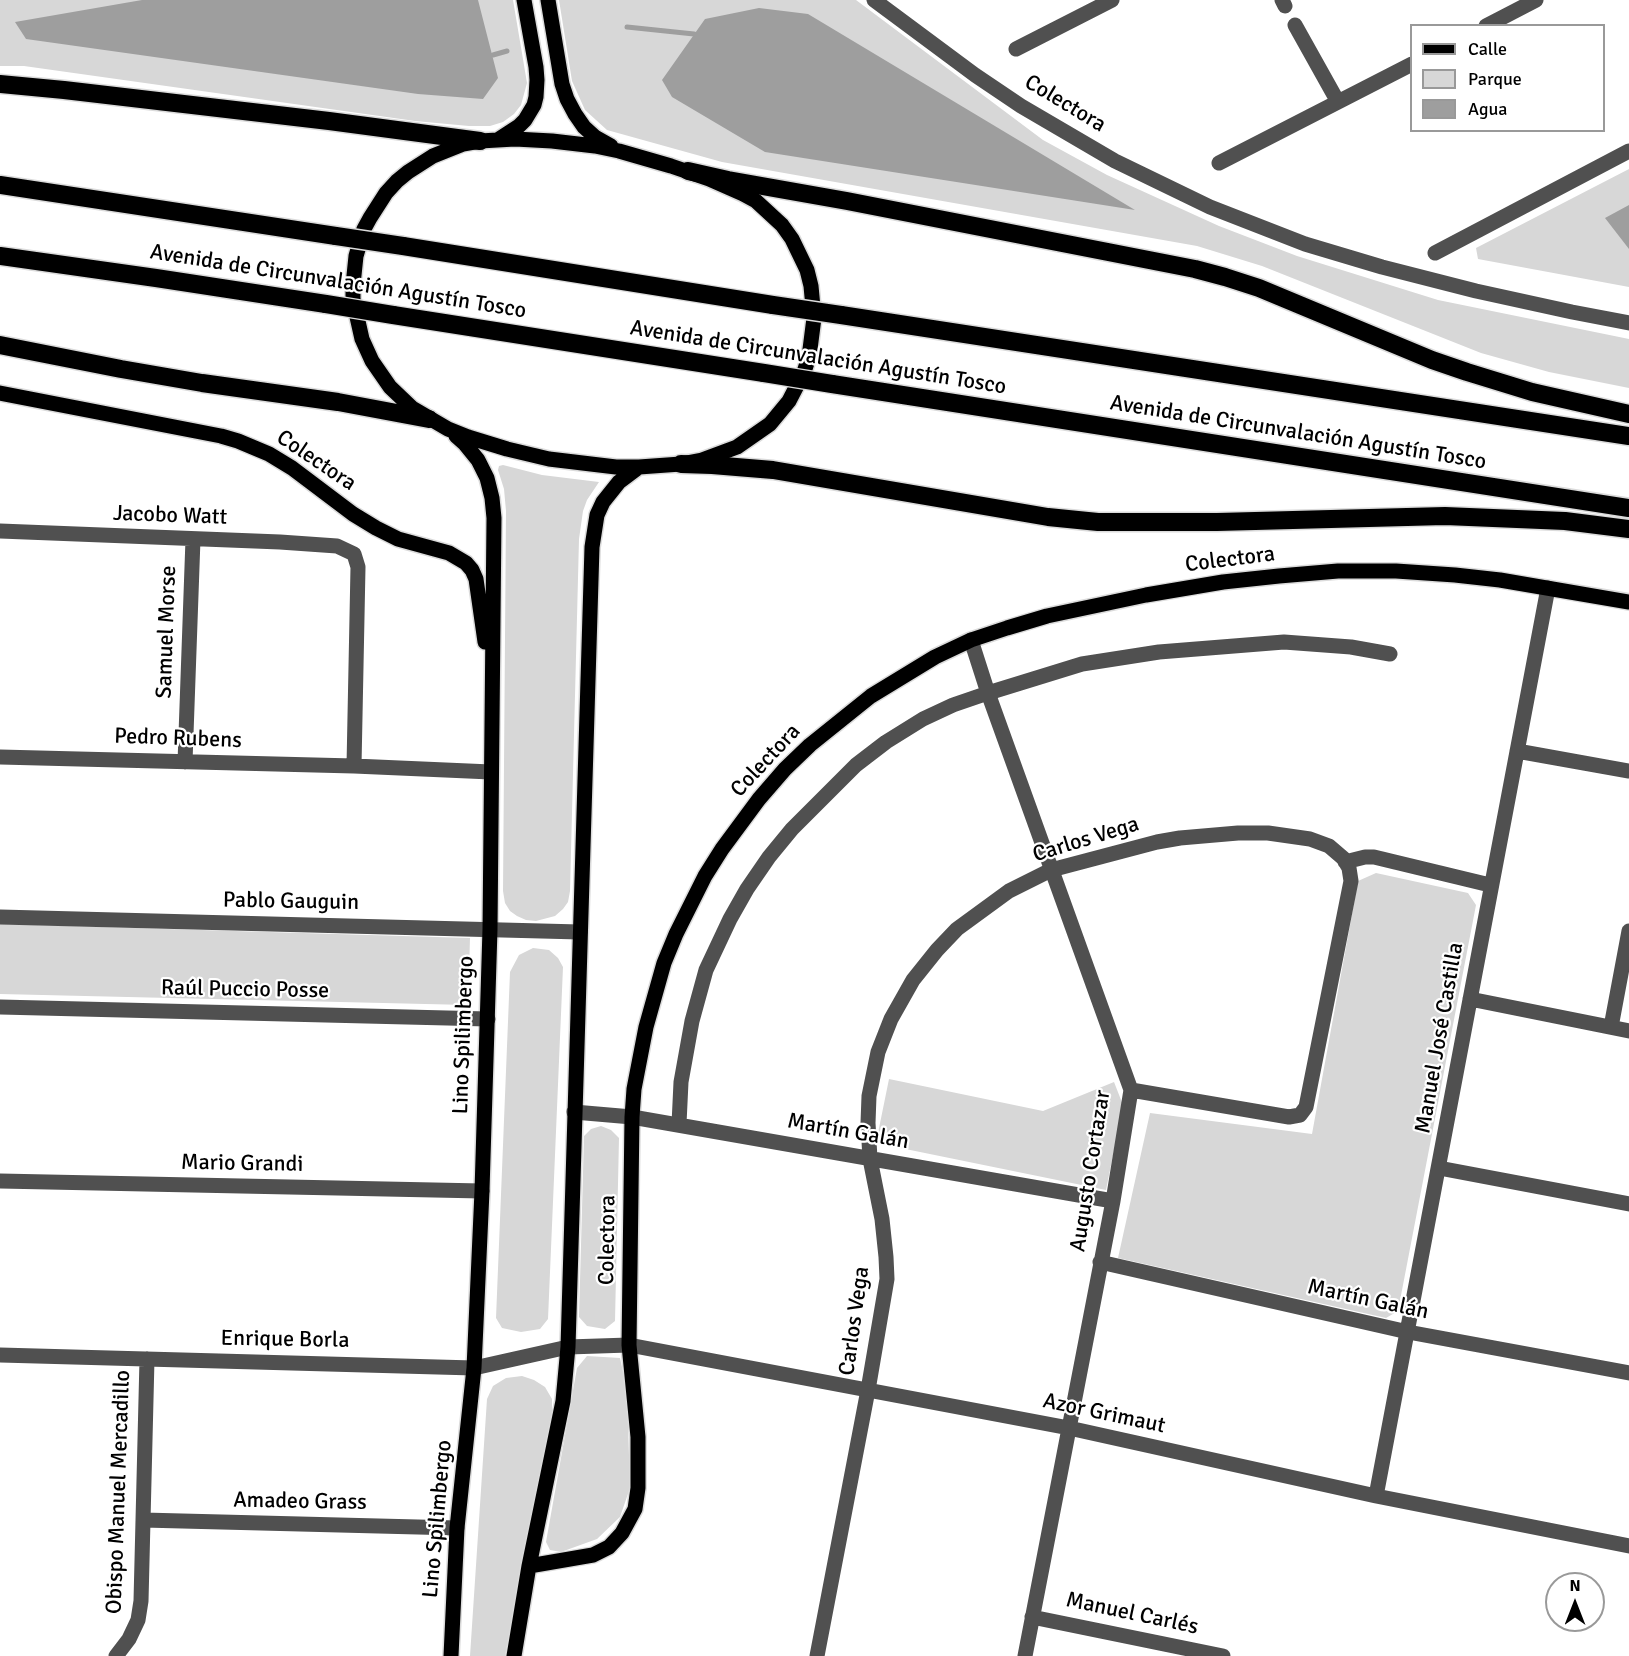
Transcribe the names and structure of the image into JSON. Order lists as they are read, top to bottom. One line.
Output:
{"streets":{"highway":["Avenida de Circunvalación Agustín Tosco"],"main road":["Colectora","Lino Spilimbergo"],"street":["Jacobo Watt","Samuel Morse","Pedro Rubens","Carlos Vega","Pablo Gauguin","Raúl Puccio Posse","Manuel José Castilla","Martín Galán","Mario Grandi","Augusto Cortazar","Enrique Borla","Azor Grimaut","Obispo Manuel Mercadillo","Amadeo Grass","Manuel Carlés"]},"crossings":[["Colectora","Lino Spilimbergo"],["Colectora","Manuel José Castilla"],["Colectora","Martín Galán"],["Colectora","Augusto Cortazar"],["Colectora","Azor Grimaut"],["Jacobo Watt","Samuel Morse"],["Jacobo Watt","Pedro Rubens"],["Samuel Morse","Pedro Rubens"],["Pedro Rubens","Lino Spilimbergo"],["Carlos Vega","Martín Galán"],["Carlos Vega","Augusto Cortazar"],["Carlos Vega","Azor Grimaut"],["Pablo Gauguin","Lino Spilimbergo"],["Raúl Puccio Posse","Lino Spilimbergo"],["Lino Spilimbergo","Mario Grandi"],["Lino Spilimbergo","Enrique Borla"],["Lino Spilimbergo","Amadeo Grass"],["Manuel José Castilla","Martín Galán"],["Manuel José Castilla","Azor Grimaut"],["Martín Galán","Augusto Cortazar"],["Augusto Cortazar","Azor Grimaut"],["Augusto Cortazar","Manuel Carlés"],["Enrique Borla","Azor Grimaut"],["Enrique Borla","Obispo Manuel Mercadillo"],["Obispo Manuel Mercadillo","Amadeo Grass"]],"legend":["Calle","Parque","Agua"],"north":"top"}
